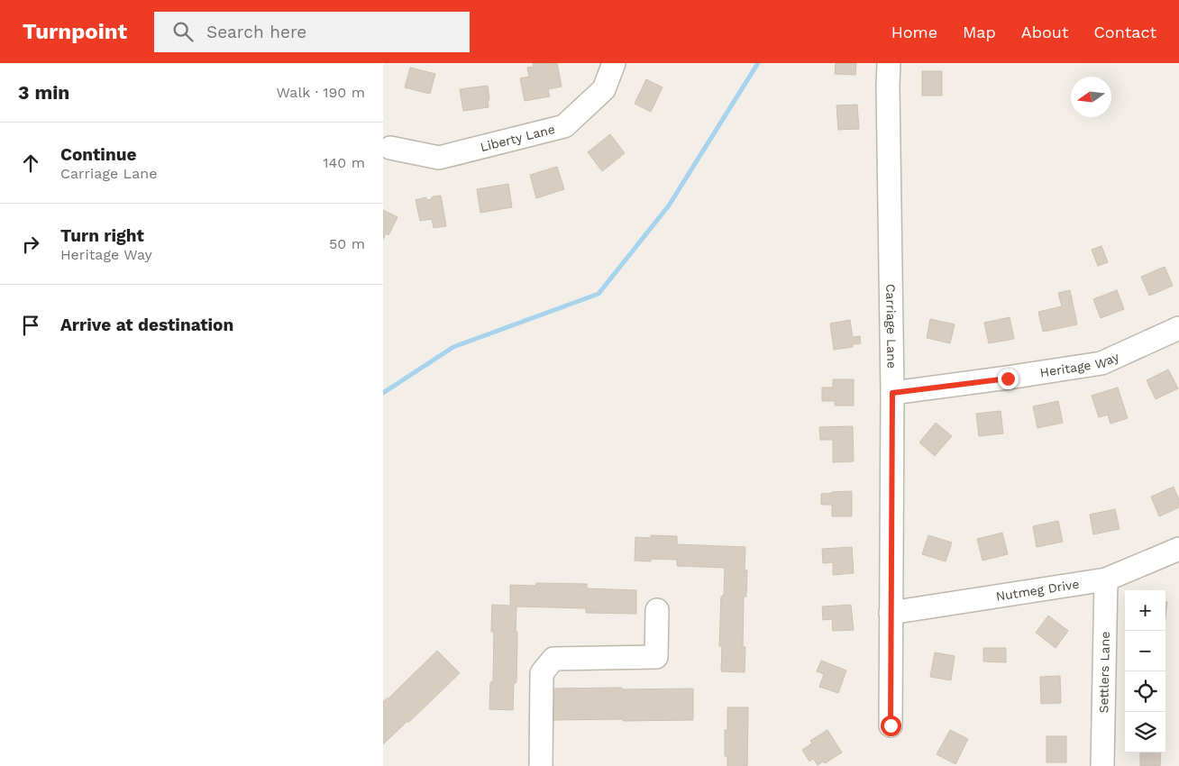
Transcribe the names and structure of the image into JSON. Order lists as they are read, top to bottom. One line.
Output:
{"streets":{"street":["Liberty Lane","Carriage Lane","Heritage Way","Nutmeg Drive","Settlers Lane"]},"crossings":[["Carriage Lane","Heritage Way"],["Carriage Lane","Nutmeg Drive"],["Nutmeg Drive","Settlers Lane"]],"north":"left","page":{"header":"Turnpoint","search":"Search here","nav":["Home","Map","About","Contact"],"heading":["3 min","Walk · 190 m"],"list":[["Continue","Carriage Lane","140 m"],["Turn right","Heritage Way","50 m"],"Arrive at destination"],"map_buttons":["+","−"]}}
